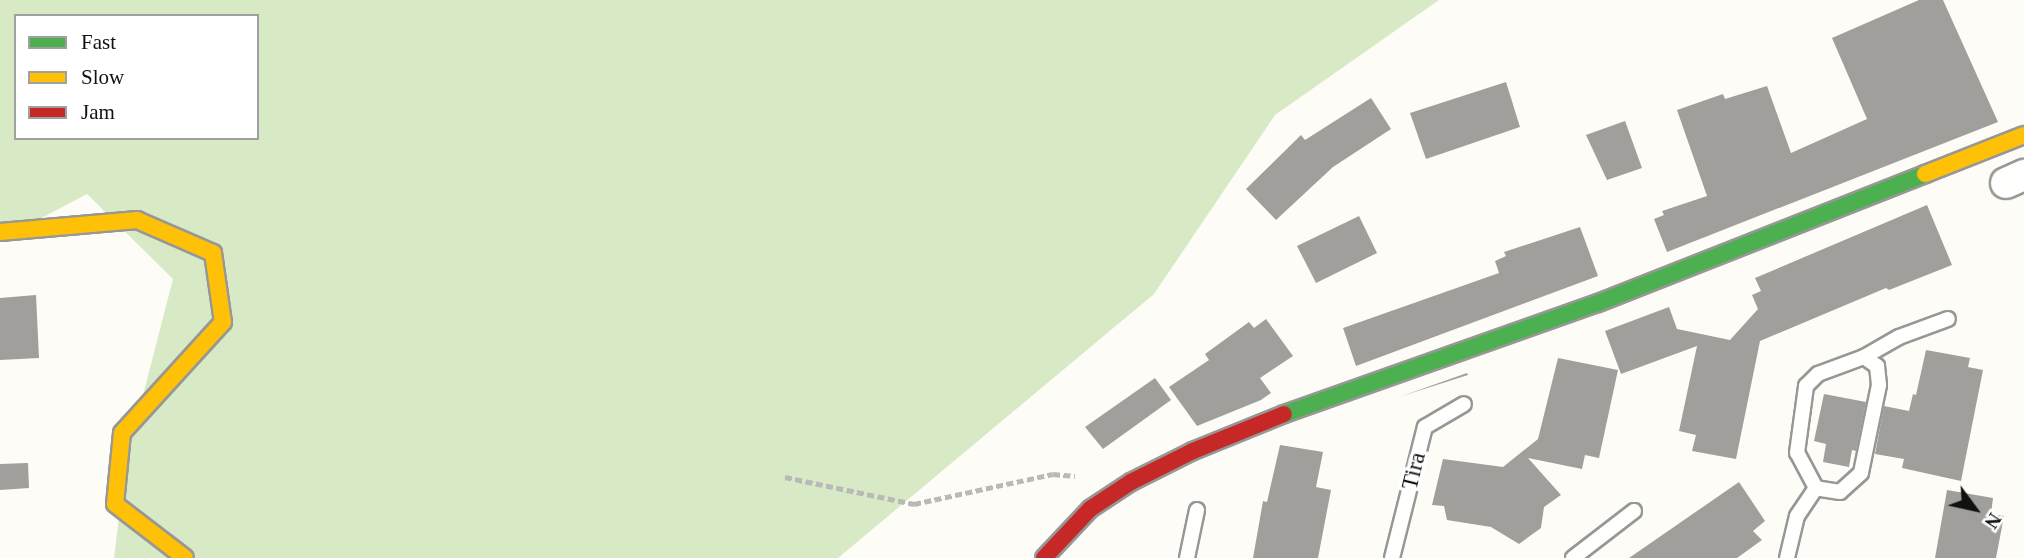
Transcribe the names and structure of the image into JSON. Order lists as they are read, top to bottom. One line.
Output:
{"streets":{"lane":["Tira"]},"legend":["Fast","Slow","Jam"],"north":"bottom right"}
